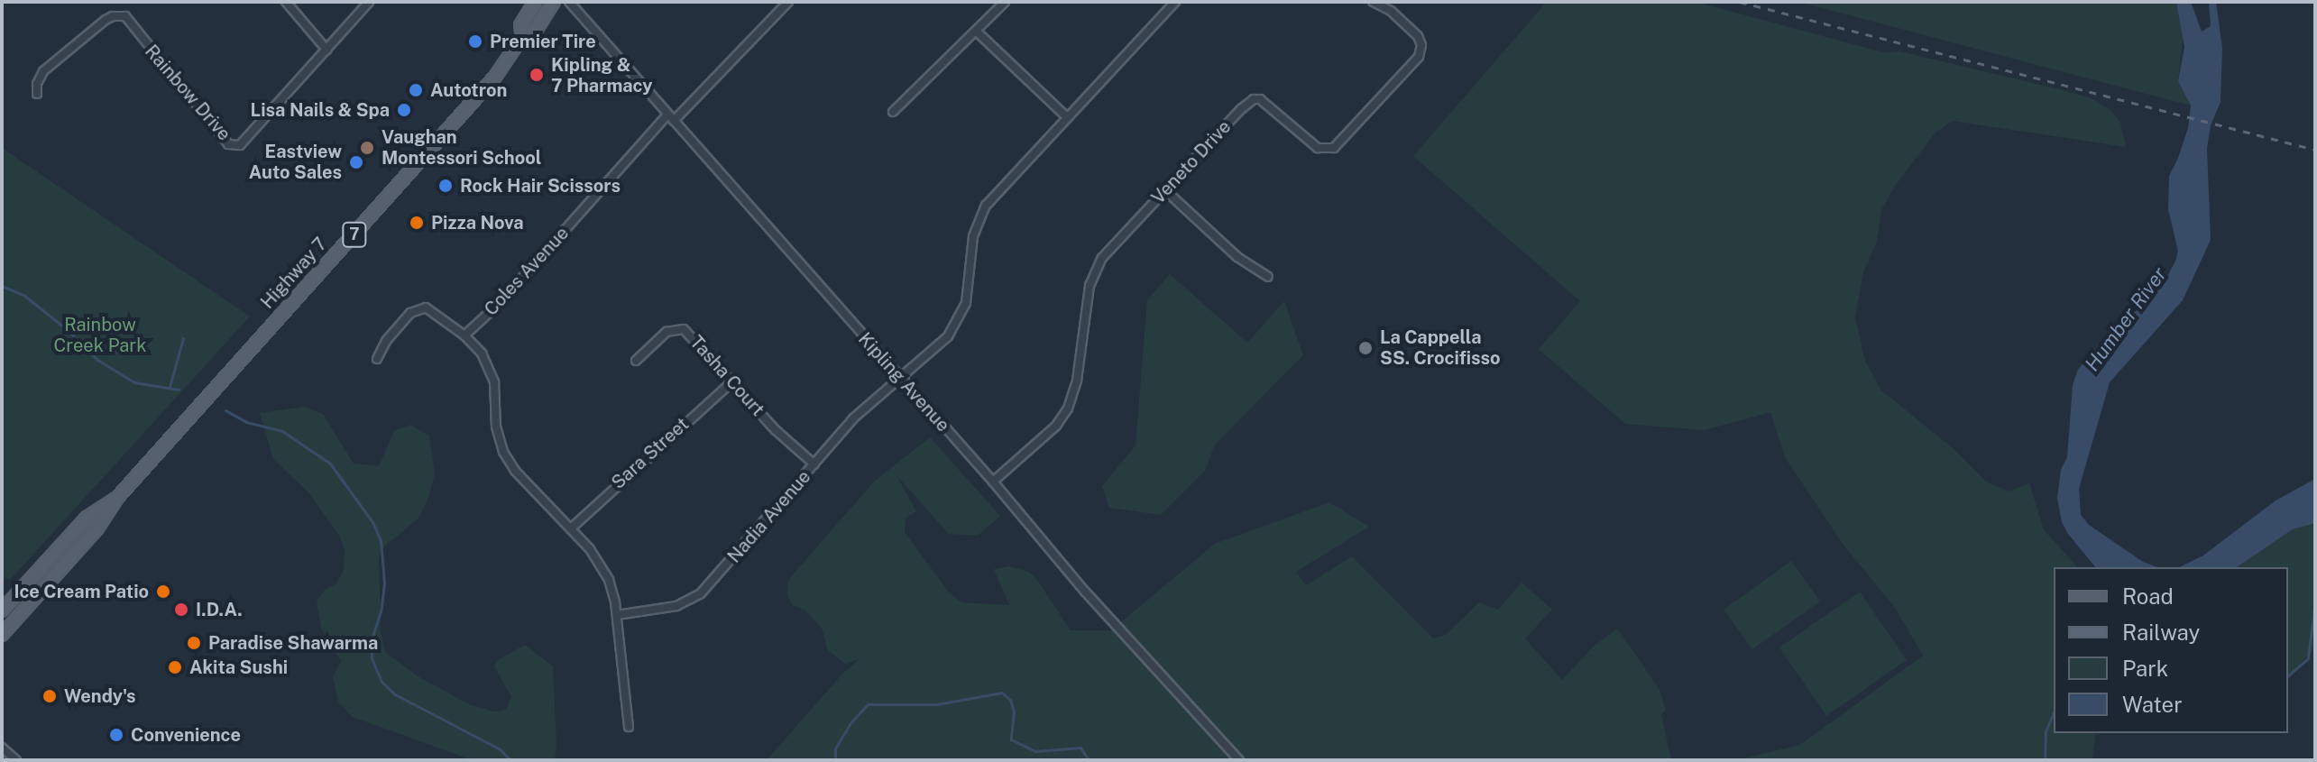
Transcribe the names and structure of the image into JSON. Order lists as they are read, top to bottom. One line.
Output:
{"streets":{"main road":["7","Highway 7"],"street":["Rainbow Drive","Veneto Drive","Coles Avenue","Tasha Court","Kipling Avenue","Sara Street","Nadia Avenue"]},"crossings":[["Veneto Drive","Kipling Avenue"],["Coles Avenue","Kipling Avenue"],["Tasha Court","Sara Street"],["Tasha Court","Nadia Avenue"],["Kipling Avenue","Nadia Avenue"]],"water":["Humber River"],"parks":["Rainbow Creek Park"],"places":["Premier Tire","Kipling & 7 Pharmacy","Autotron","Lisa Nails & Spa","Vaughan Montessori School","Eastview Auto Sales","Rock Hair Scissors","Pizza Nova","La Cappella SS. Crocifisso","Ice Cream Patio","I.D.A.","Paradise Shawarma","Akita Sushi","Wendy's","Convenience"],"legend":["Road","Railway","Park","Water"]}
